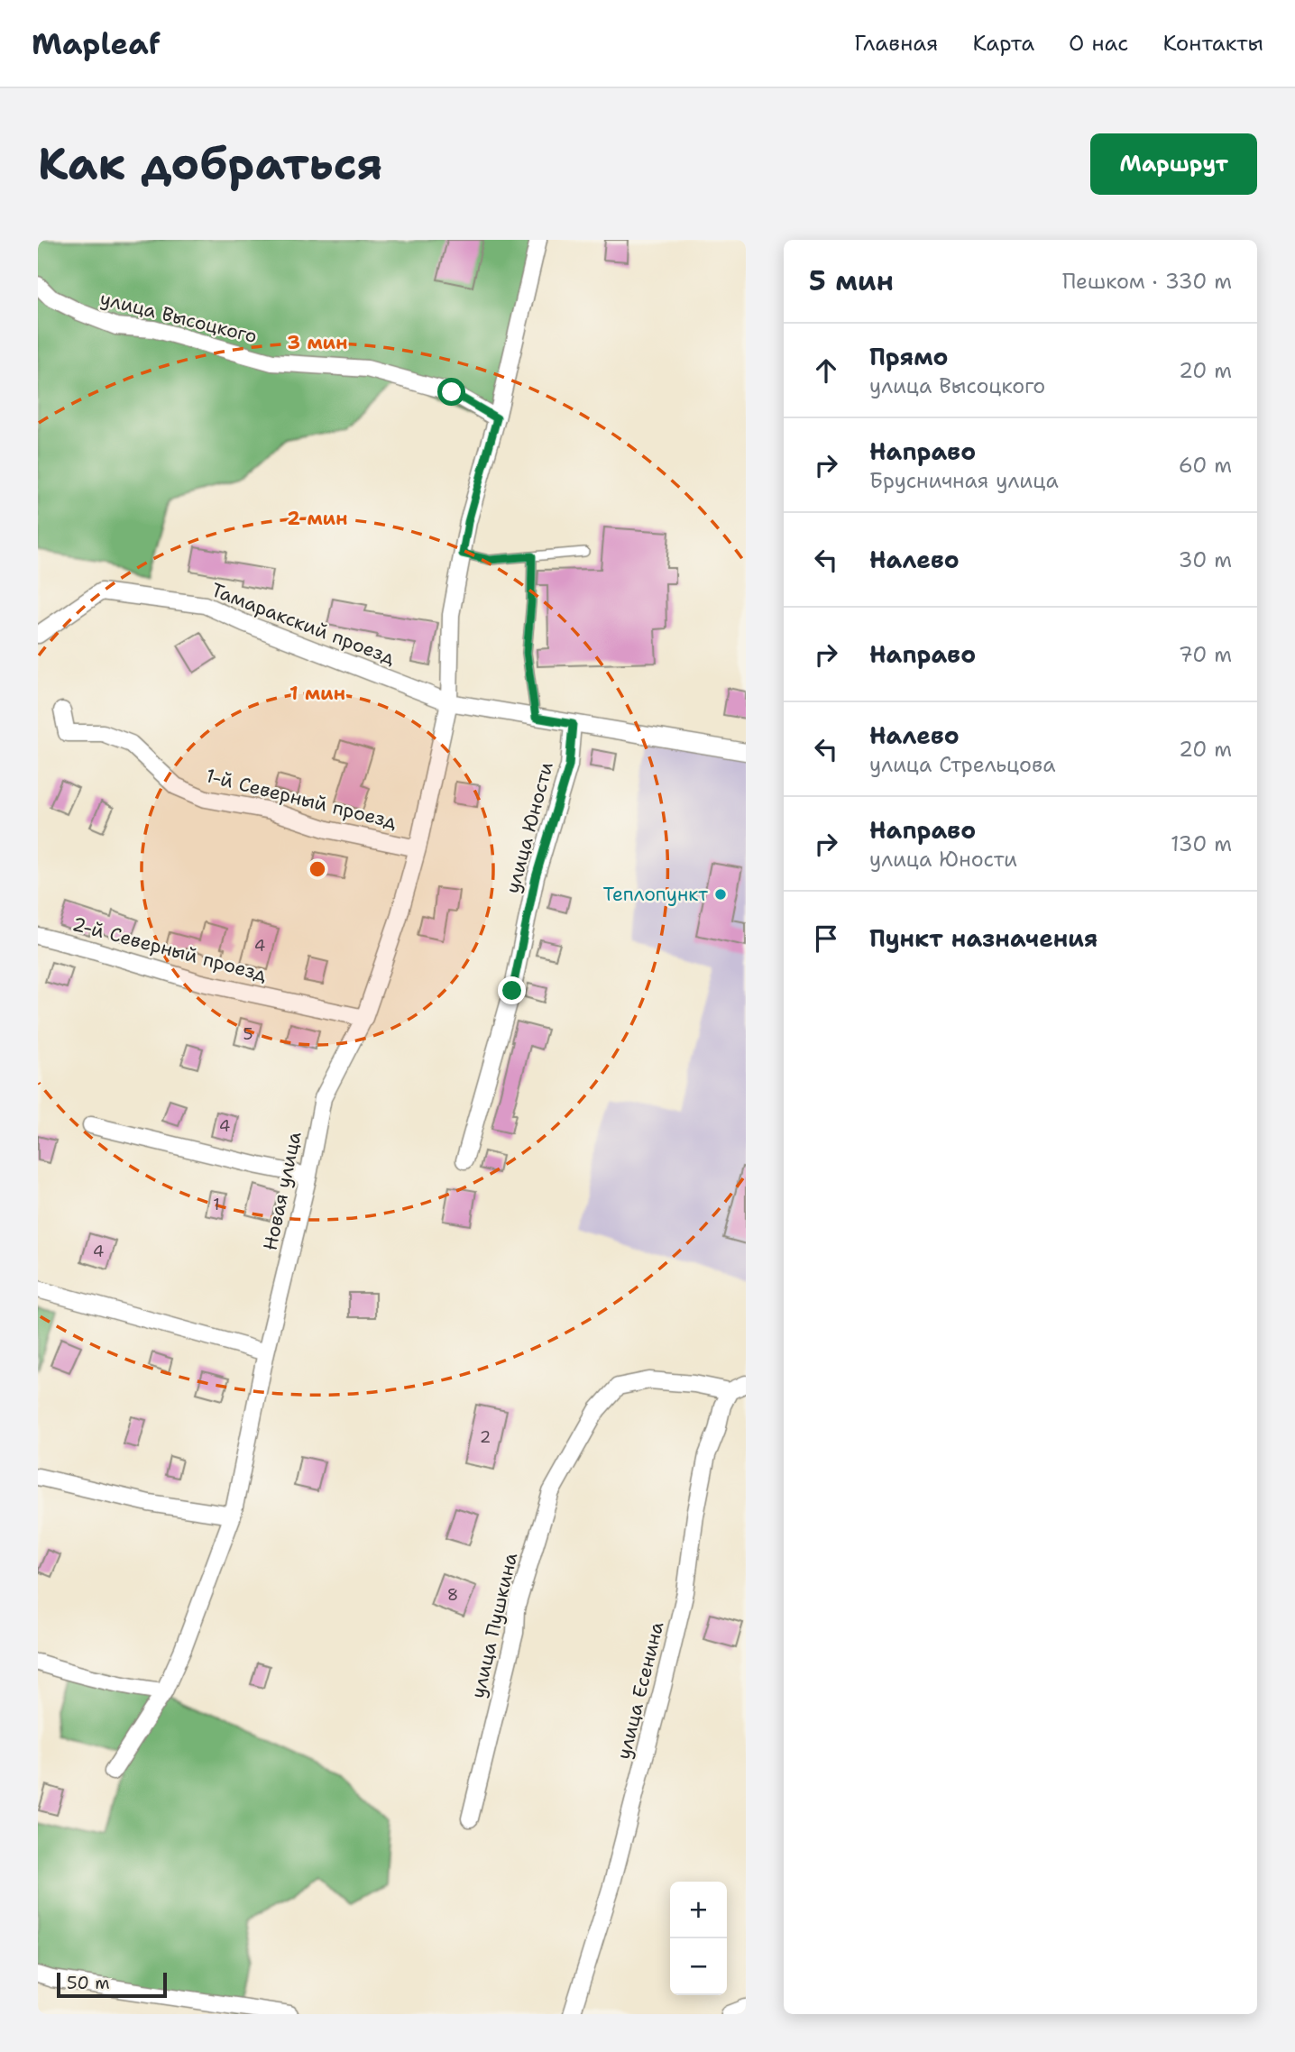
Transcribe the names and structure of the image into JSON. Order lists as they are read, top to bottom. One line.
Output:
{"streets":{"street":["улица Высоцкого","Тамаракский проезд","1-й Северный проезд","улица Юности","2-й Северный проезд","Новая улица","улица Пушкина","улица Есенина"]},"crossings":[["улица Высоцкого","Новая улица"],["Тамаракский проезд","улица Юности"],["Тамаракский проезд","Новая улица"],["1-й Северный проезд","Новая улица"],["2-й Северный проезд","Новая улица"],["улица Пушкина","улица Есенина"]],"places":["Теплопункт"],"house_numbers":["4","5","4","1","4","2","8"],"scale_bar":"50 m","page":{"header":"Mapleaf","nav":["Главная","Карта","О нас","Контакты"],"buttons":"Маршрут","title":"Как добраться","heading":["5 мин","Пешком · 330 m"],"list":[["Прямо","улица Высоцкого","20 m"],["Направо","Брусничная улица","60 m"],["Налево","30 m"],["Направо","70 m"],["Налево","улица Стрельцова","20 m"],["Направо","улица Юности","130 m"],"Пункт назначения"],"map_buttons":["+","−"],"scale":"50 m"},"rings":["3 мин","2 мин","1 мин"]}
